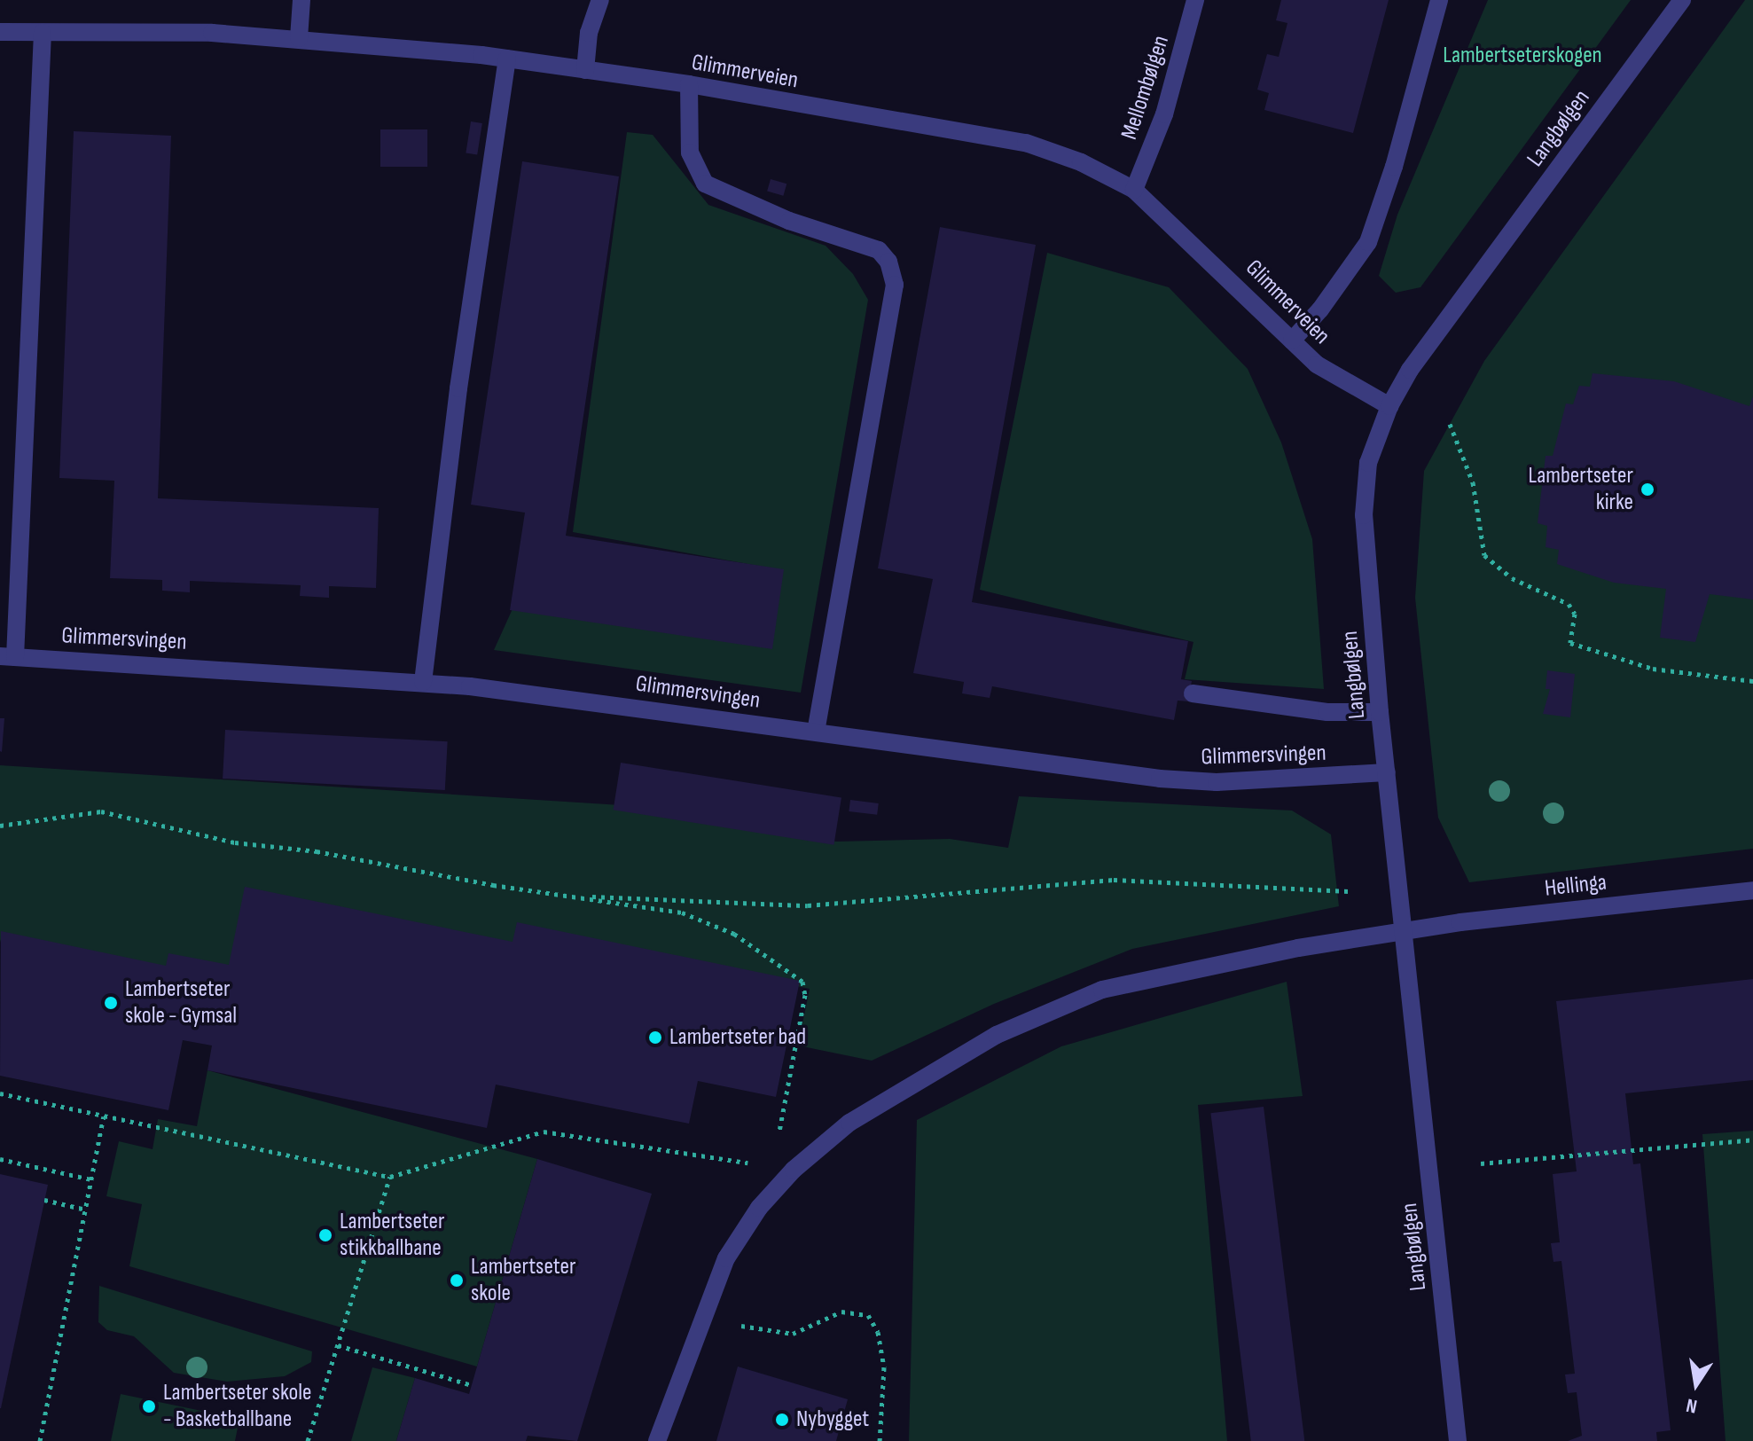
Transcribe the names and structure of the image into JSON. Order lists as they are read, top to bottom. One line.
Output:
{"streets":{"street":["Glimmerveien","Mellombølgen","Langbølgen","Glimmersvingen","Hellinga"]},"crossings":[["Glimmerveien","Mellombølgen"],["Glimmerveien","Langbølgen"],["Langbølgen","Glimmersvingen"],["Langbølgen","Hellinga"]],"parks":["Lambertseterskogen"],"places":["Lambertseter kirke","Lambertseter skole - Gymsal","Lambertseter bad","Lambertseter stikkballbane","Lambertseter skole","Lambertseter skole - Basketballbane","Nybygget"],"north":"bottom"}
